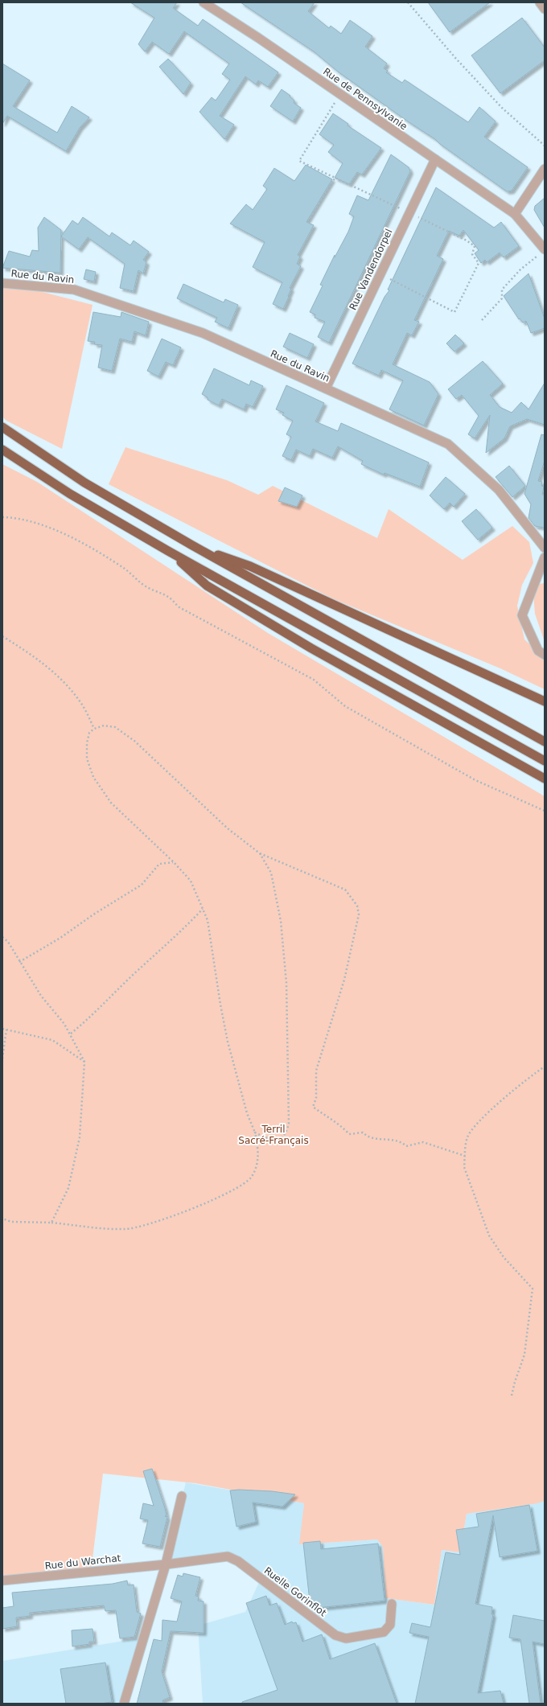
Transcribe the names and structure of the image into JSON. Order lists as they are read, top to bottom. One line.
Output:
{"streets":{"street":["Rue de Pennsylvanie","Rue Vandendorpel","Rue du Ravin","Rue du Warchat","Ruelle Gorinflot"]},"crossings":[["Rue de Pennsylvanie","Rue Vandendorpel"],["Rue Vandendorpel","Rue du Ravin"],["Rue du Warchat","Ruelle Gorinflot"]],"parks":["Terril Sacré-Français"]}
